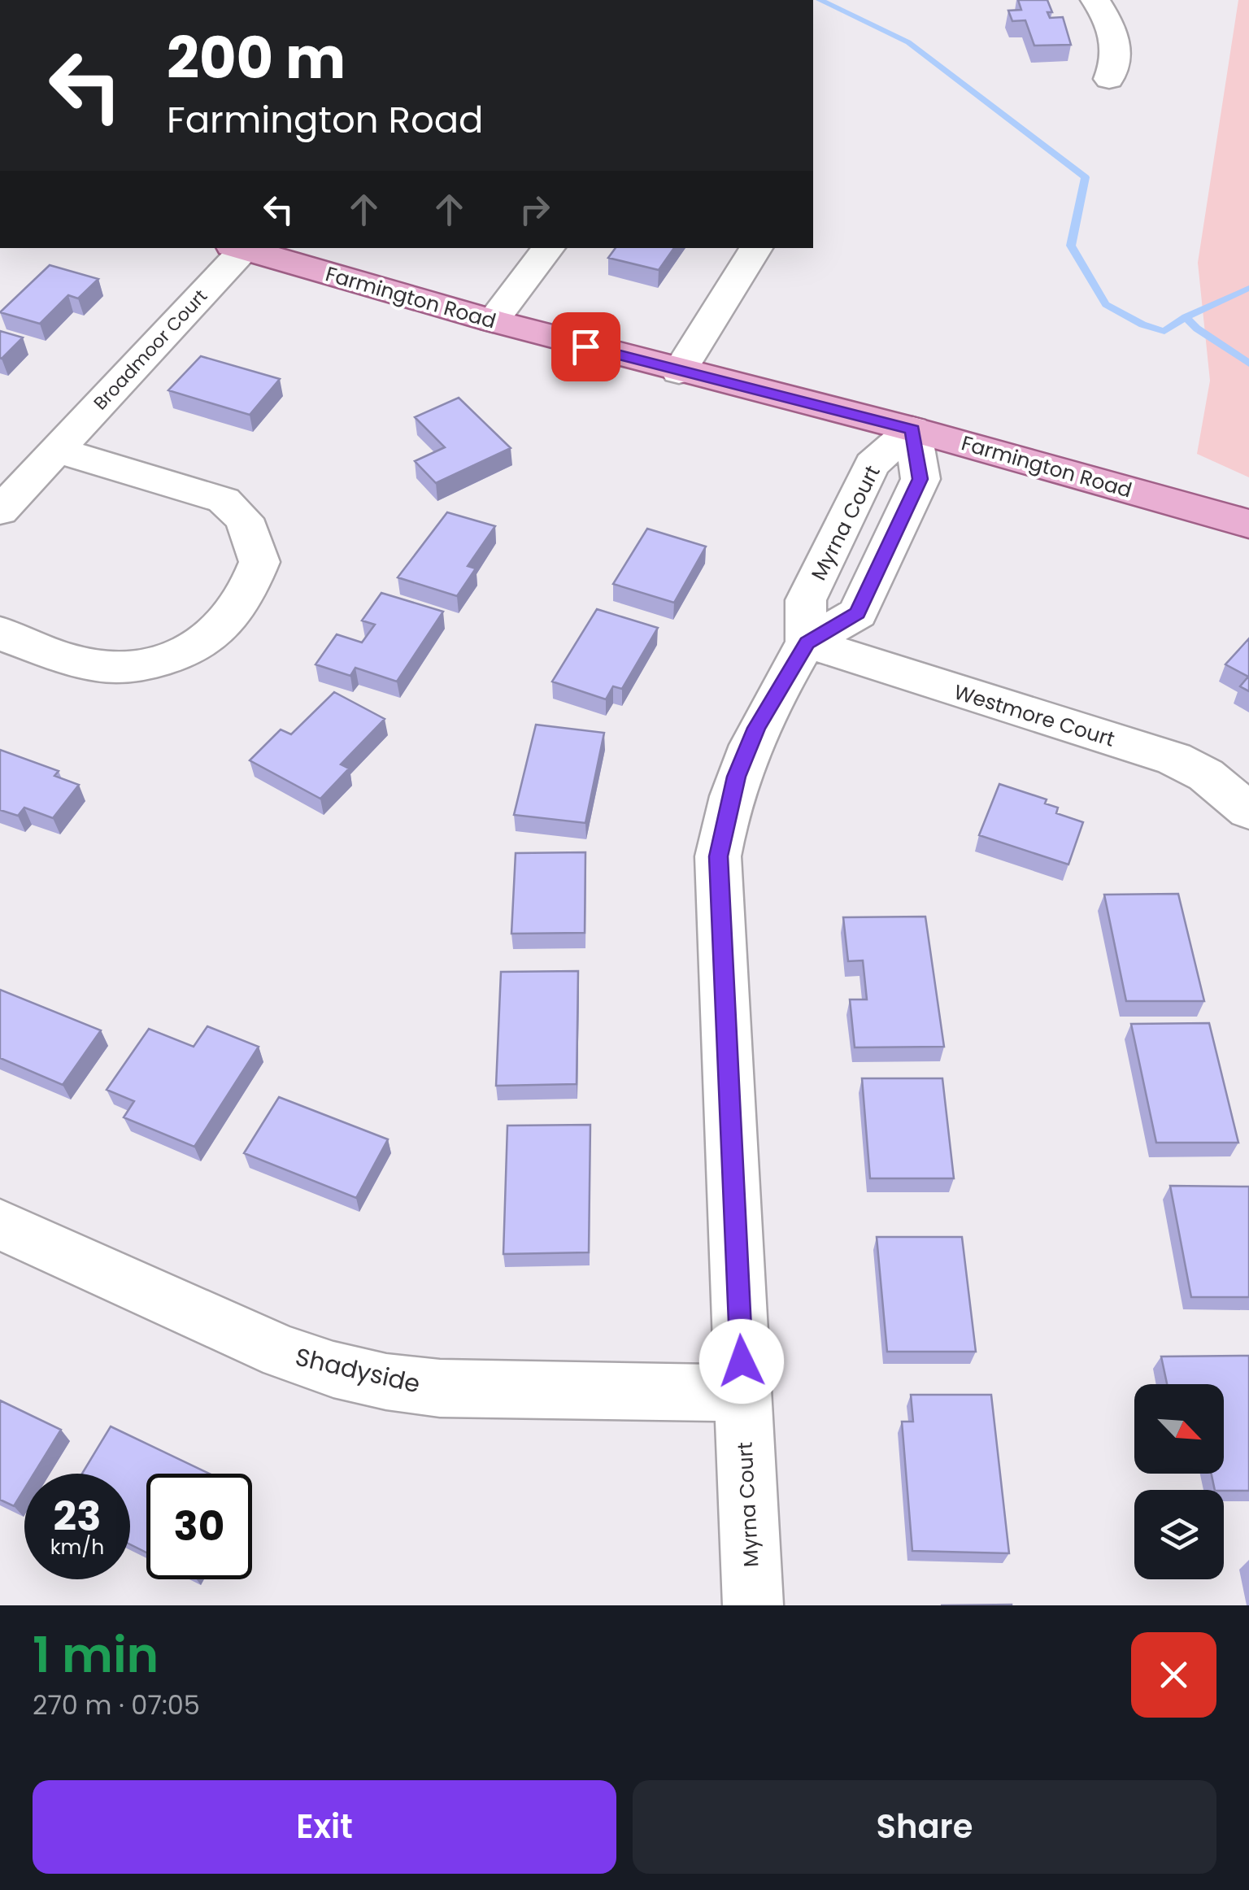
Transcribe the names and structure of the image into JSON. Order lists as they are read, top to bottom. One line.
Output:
{"streets":{"main road":["Farmington Road"],"street":["Broadmoor Court","Myrna Court","Westmore Court","Shadyside"]},"crossings":[["Farmington Road","Broadmoor Court"],["Farmington Road","Myrna Court"],["Myrna Court","Westmore Court"],["Myrna Court","Shadyside"]],"north":"bottom right","page":{"turn":["200 m","Farmington Road"],"speed":"23 km/h","limit":"30","heading":["1 min","270 m · 07:05"],"buttons":["Exit","Share"]}}
